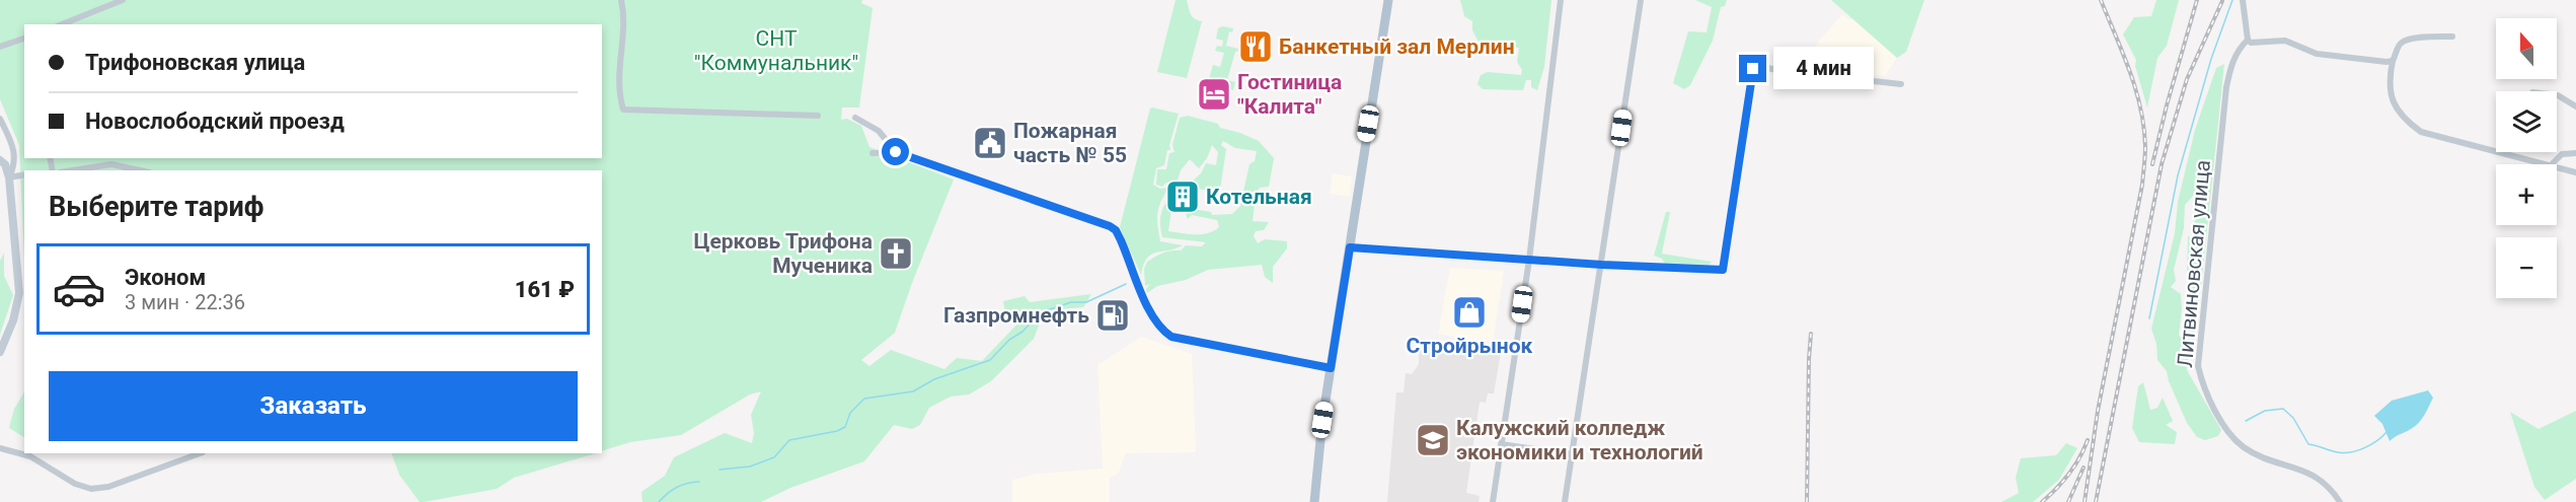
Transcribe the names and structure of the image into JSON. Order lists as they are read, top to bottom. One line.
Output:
{"streets":{"street":["Литвиновская улица"]},"parks":["СНТ \"Коммунальник\""],"places":{"restaurant":["Банкетный зал Мерлин"],"hotel":["Гостиница \"Калита\""],"public building":["Пожарная часть № 55"],"building":["Котельная"],"church":["Церковь Трифона Мученика"],"shop":["Стройрынок"],"fuel station":["Газпромнефть"],"school or university":["Калужский колледж экономики и технологий"]},"north":"top","page":{"map_buttons":["+","−"],"banner":["Трифоновская улица","Новослободский проезд"],"bubble":"4 мин","heading":"Выберите тариф","list":[{"name":"Эконом","note":"3 мин · 22:36","value":"161 ₽"}],"buttons":"Заказать"}}
